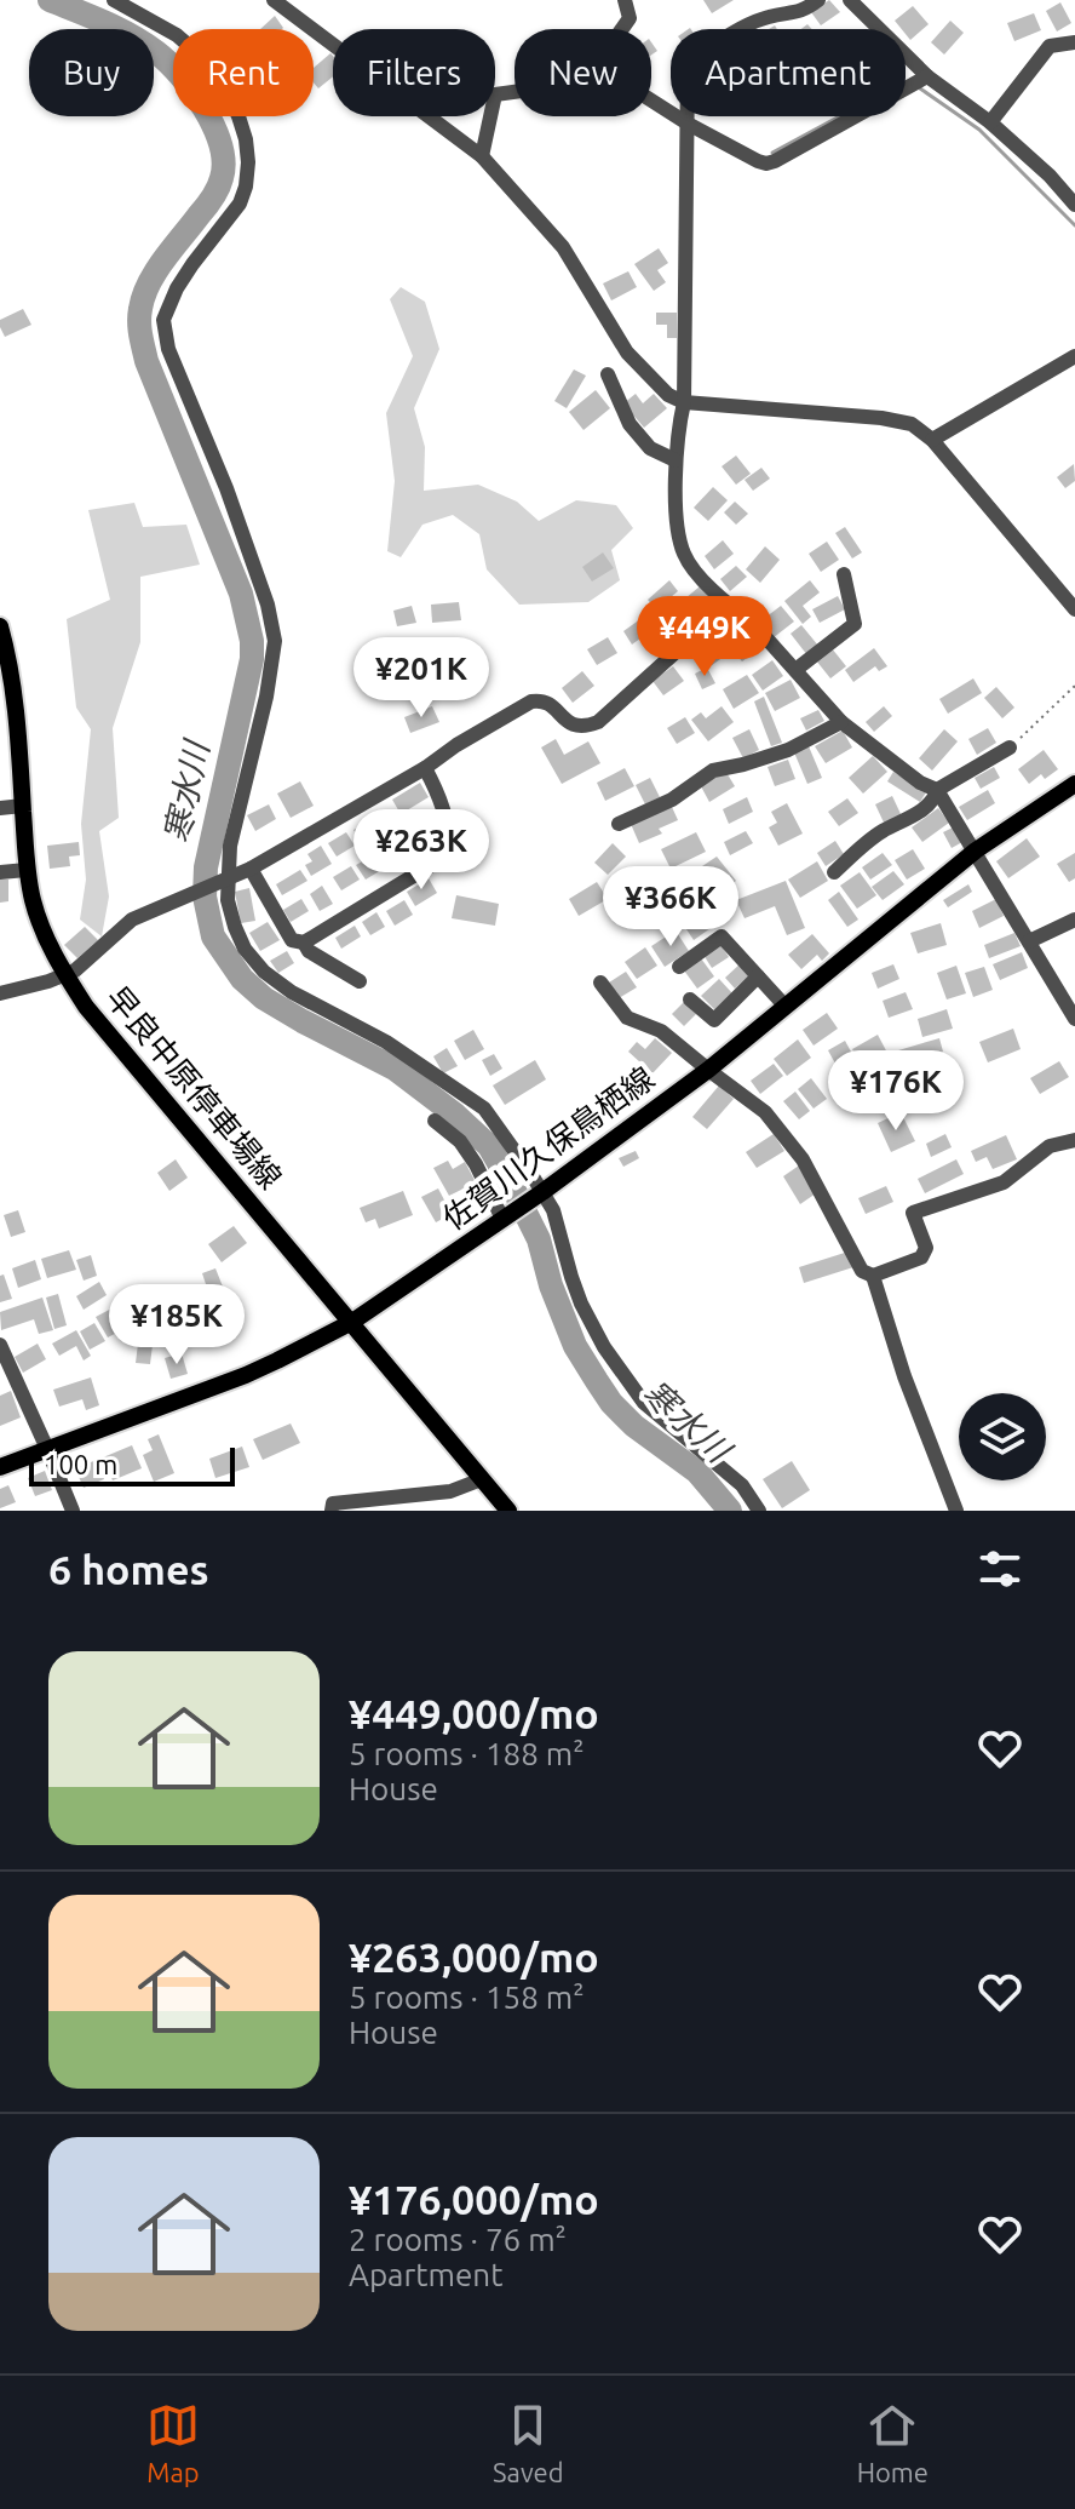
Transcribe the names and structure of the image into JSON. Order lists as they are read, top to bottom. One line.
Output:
{"streets":{"main road":["早良中原停車場線","佐賀川久保鳥栖線"]},"crossings":[["早良中原停車場線","佐賀川久保鳥栖線"]],"water":["寒水川"],"scale_bar":"100 m","page":{"chip":["Buy","Rent","Filters","New","Apartment"],"price":["¥449K","¥201K","¥263K","¥366K","¥176K","¥185K"],"scale":"100 m","heading":"6 homes","list":[{"name":"¥449,000/mo","note":"5 rooms · 188 m² · House"},{"name":"¥263,000/mo","note":"5 rooms · 158 m² · House"},{"name":"¥176,000/mo","note":"2 rooms · 76 m² · Apartment"}],"tabs":["Map","Saved","Home"]}}
